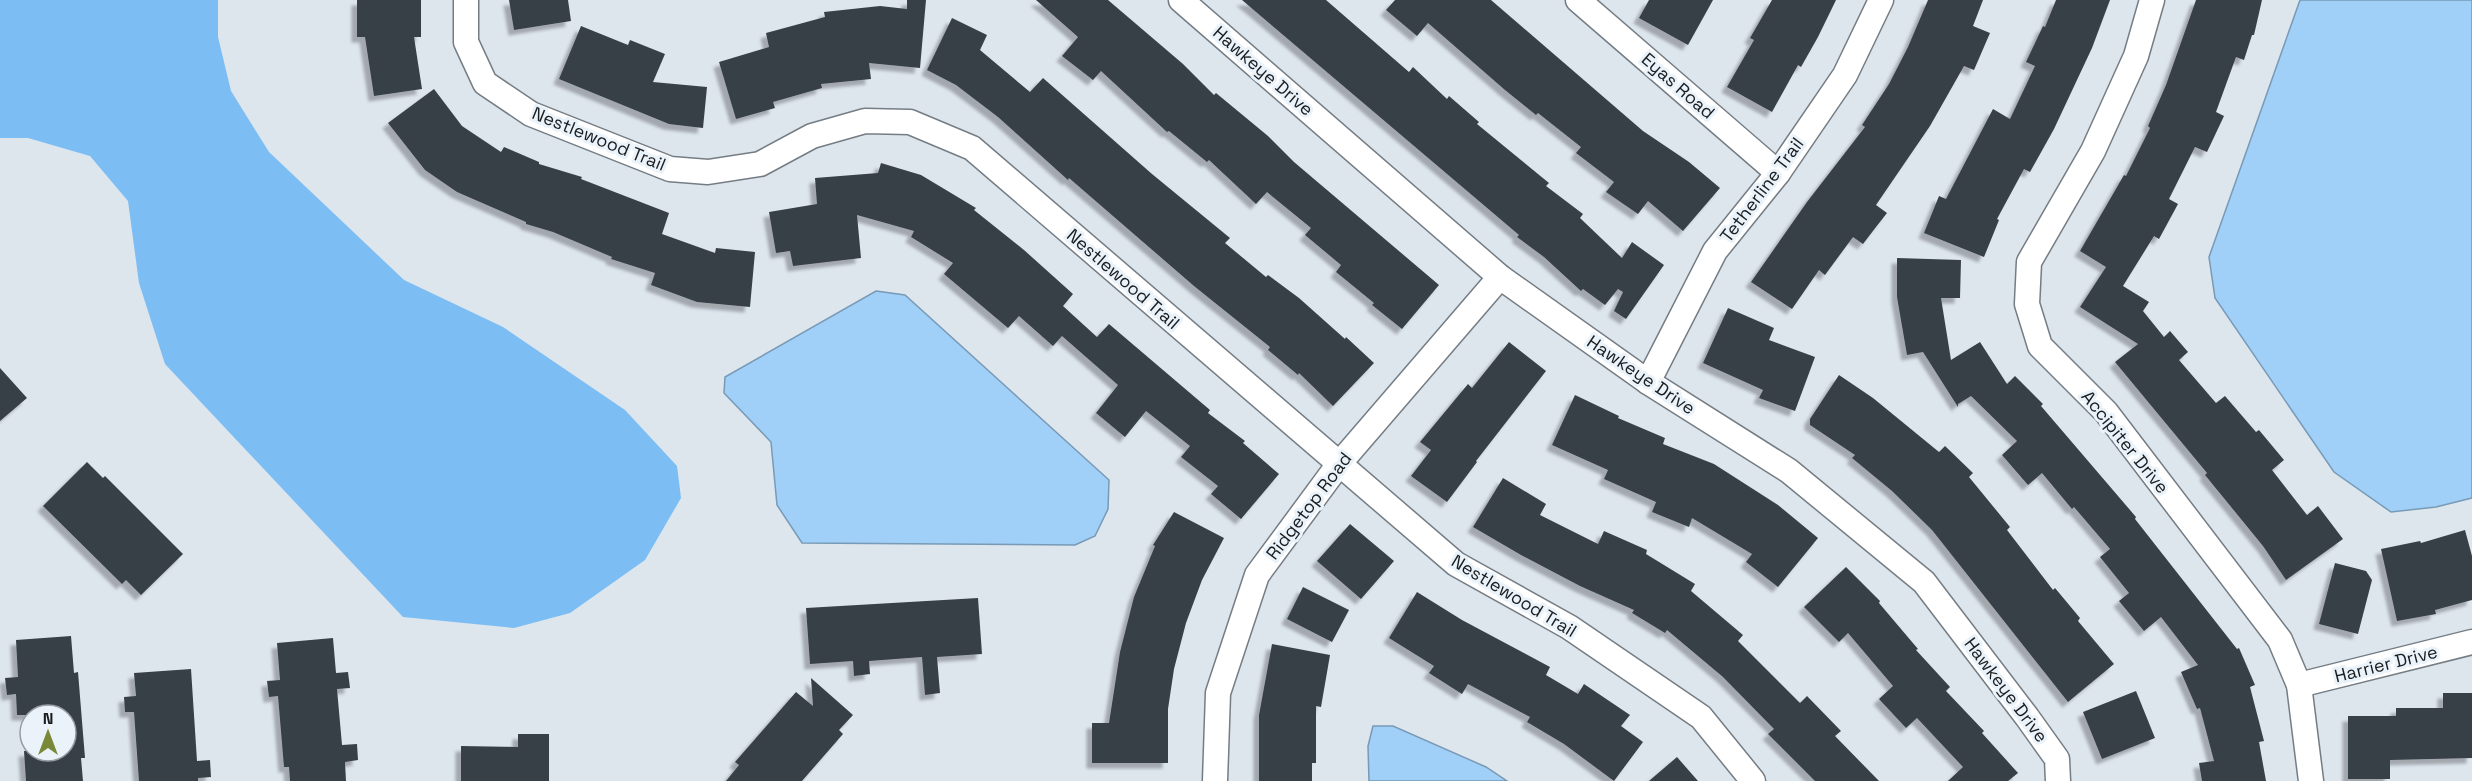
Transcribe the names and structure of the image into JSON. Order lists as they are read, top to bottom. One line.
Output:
{"streets":{"street":["Hawkeye Drive","Eyas Road","Nestlewood Trail","Tetherline Trail","Accipiter Drive","Ridgetop Road","Harrier Drive"]},"crossings":[["Hawkeye Drive","Tetherline Trail"],["Hawkeye Drive","Ridgetop Road"],["Eyas Road","Tetherline Trail"],["Nestlewood Trail","Ridgetop Road"],["Accipiter Drive","Harrier Drive"]],"north":"top"}
